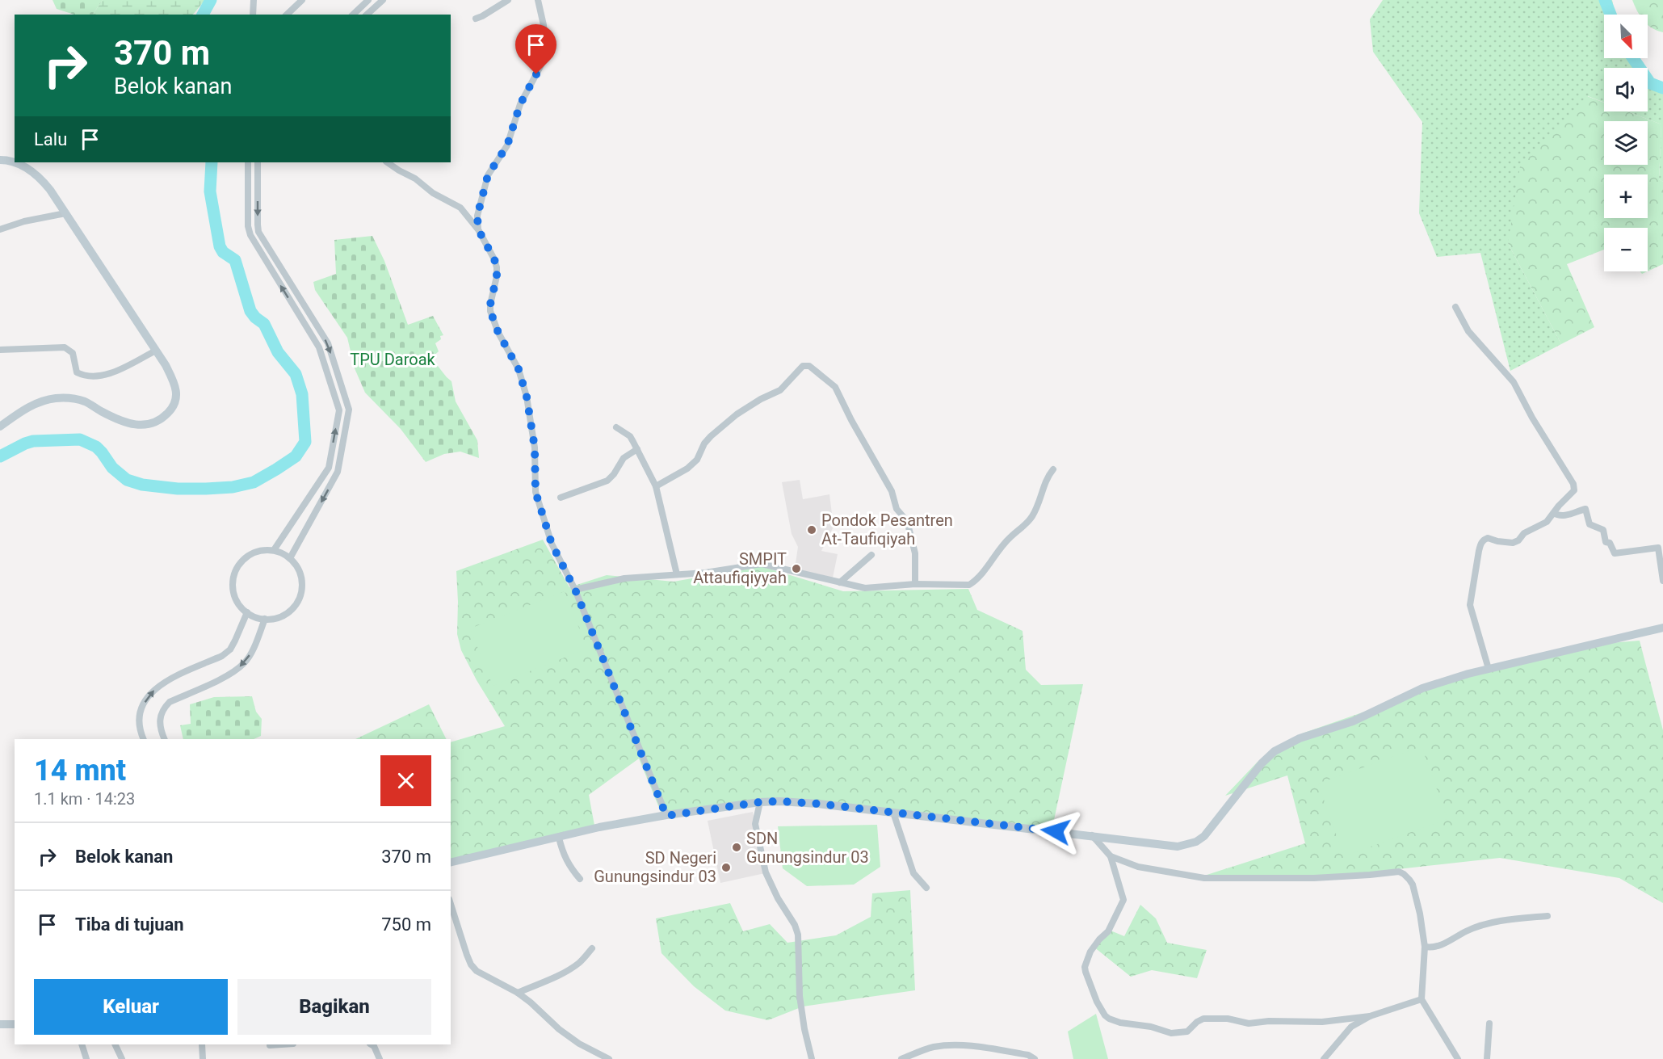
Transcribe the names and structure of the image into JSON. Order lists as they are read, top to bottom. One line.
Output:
{"parks":["TPU Daroak"],"places":["Pondok Pesantren At-Taufiqiyah","SMPIT Attaufiqiyyah","SDN Gunungsindur 03","SD Negeri Gunungsindur 03"],"north":"bottom right","page":{"map_buttons":["+","−"],"turn":["370 m","Belok kanan"],"then":"Lalu","heading":["14 mnt","1.1 km · 14:23"],"list":[{"name":"Belok kanan","value":"370 m"},{"name":"Tiba di tujuan","value":"750 m"}],"buttons":["Keluar","Bagikan"]}}
